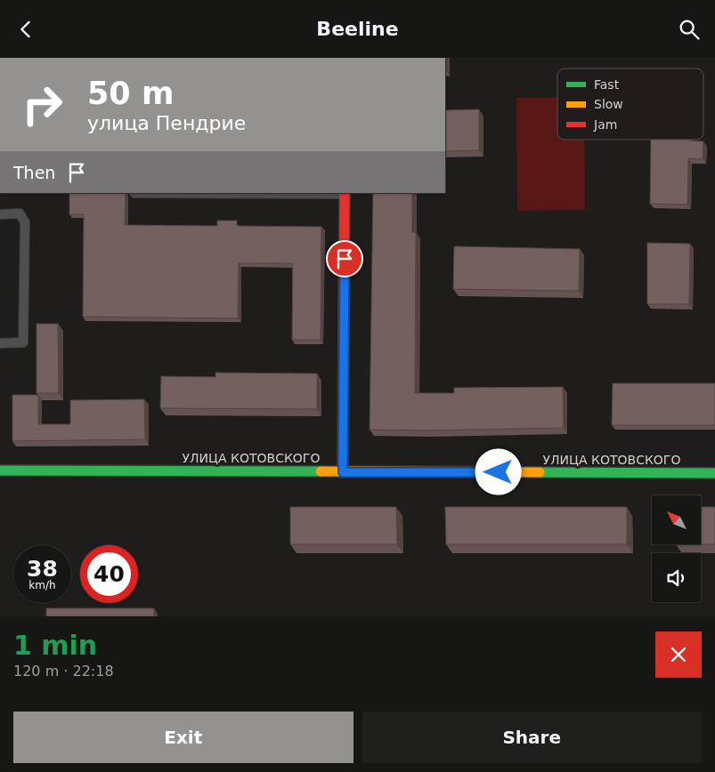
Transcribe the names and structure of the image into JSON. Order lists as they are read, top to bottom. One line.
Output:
{"streets":{"street":["УЛИЦА КОТОВСКОГО"]},"legend":["Fast","Slow","Jam"],"north":"top left","page":{"header":"Beeline","turn":["50 m","улица Пендрие"],"then":"Then","speed":"38 km/h","limit":"40","heading":["1 min","120 m · 22:18"],"buttons":["Exit","Share"]}}
